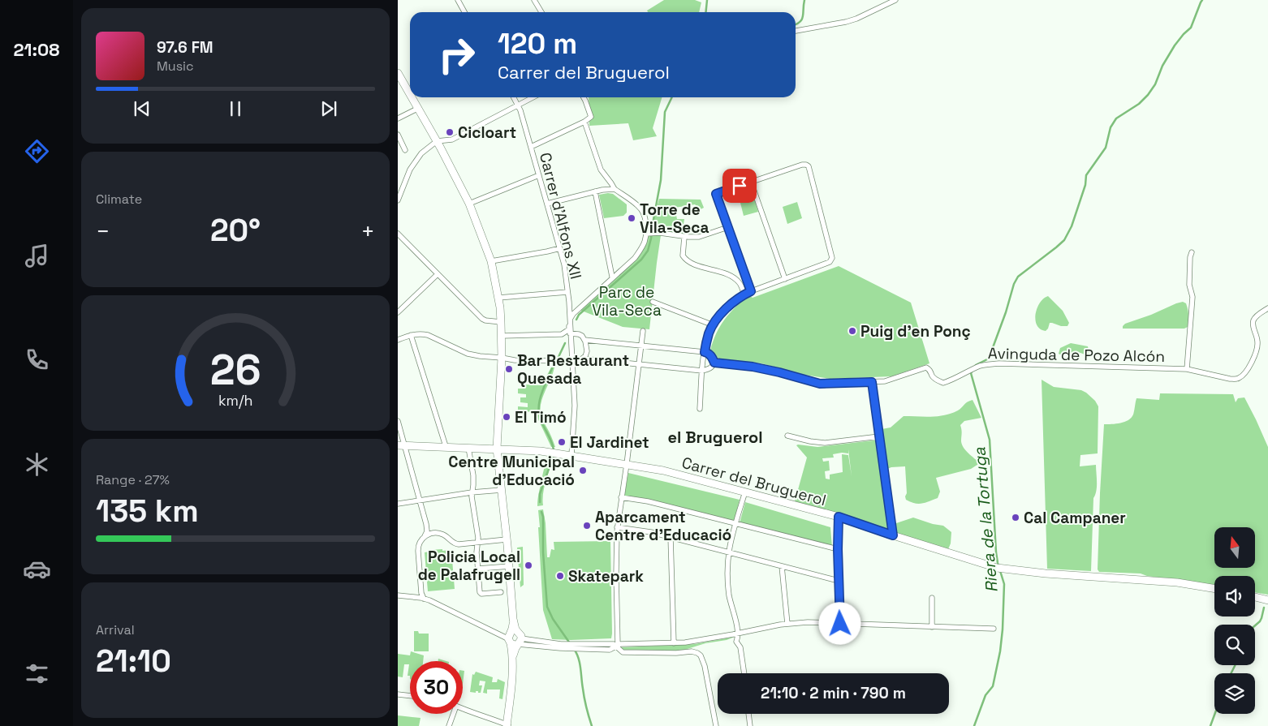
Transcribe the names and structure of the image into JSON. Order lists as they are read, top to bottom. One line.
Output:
{"streets":{"street":["Carrer d'Alfons XII","Avinguda de Pozo Alcón","Carrer del Bruguerol"]},"crossings":[["Carrer d'Alfons XII","Carrer del Bruguerol"]],"districts":["el Bruguerol"],"water":["Riera de la Tortuga"],"parks":["Parc de Vila-Seca"],"places":["Cicloart","Torre de Vila-Seca","Puig d'en Ponç","Bar Restaurant Quesada","El Timó","El Jardinet","Centre Municipal d'Educació","Cal Campaner","Aparcament Centre d'Educació","Policia Local de Palafrugell","Skatepark"],"north":"top","page":{"tabs":"21:08","turn":["120 m","Carrer del Bruguerol"],"song":["97.6 FM","Music"],"tile":["Climate",["Range · 27%","135 km"],["Arrival","21:10"]],"heat":["−","20°","+"],"limit":"30","trip":"21:10 · 2 min · 790 m","gauge":["26","km/h"]}}
